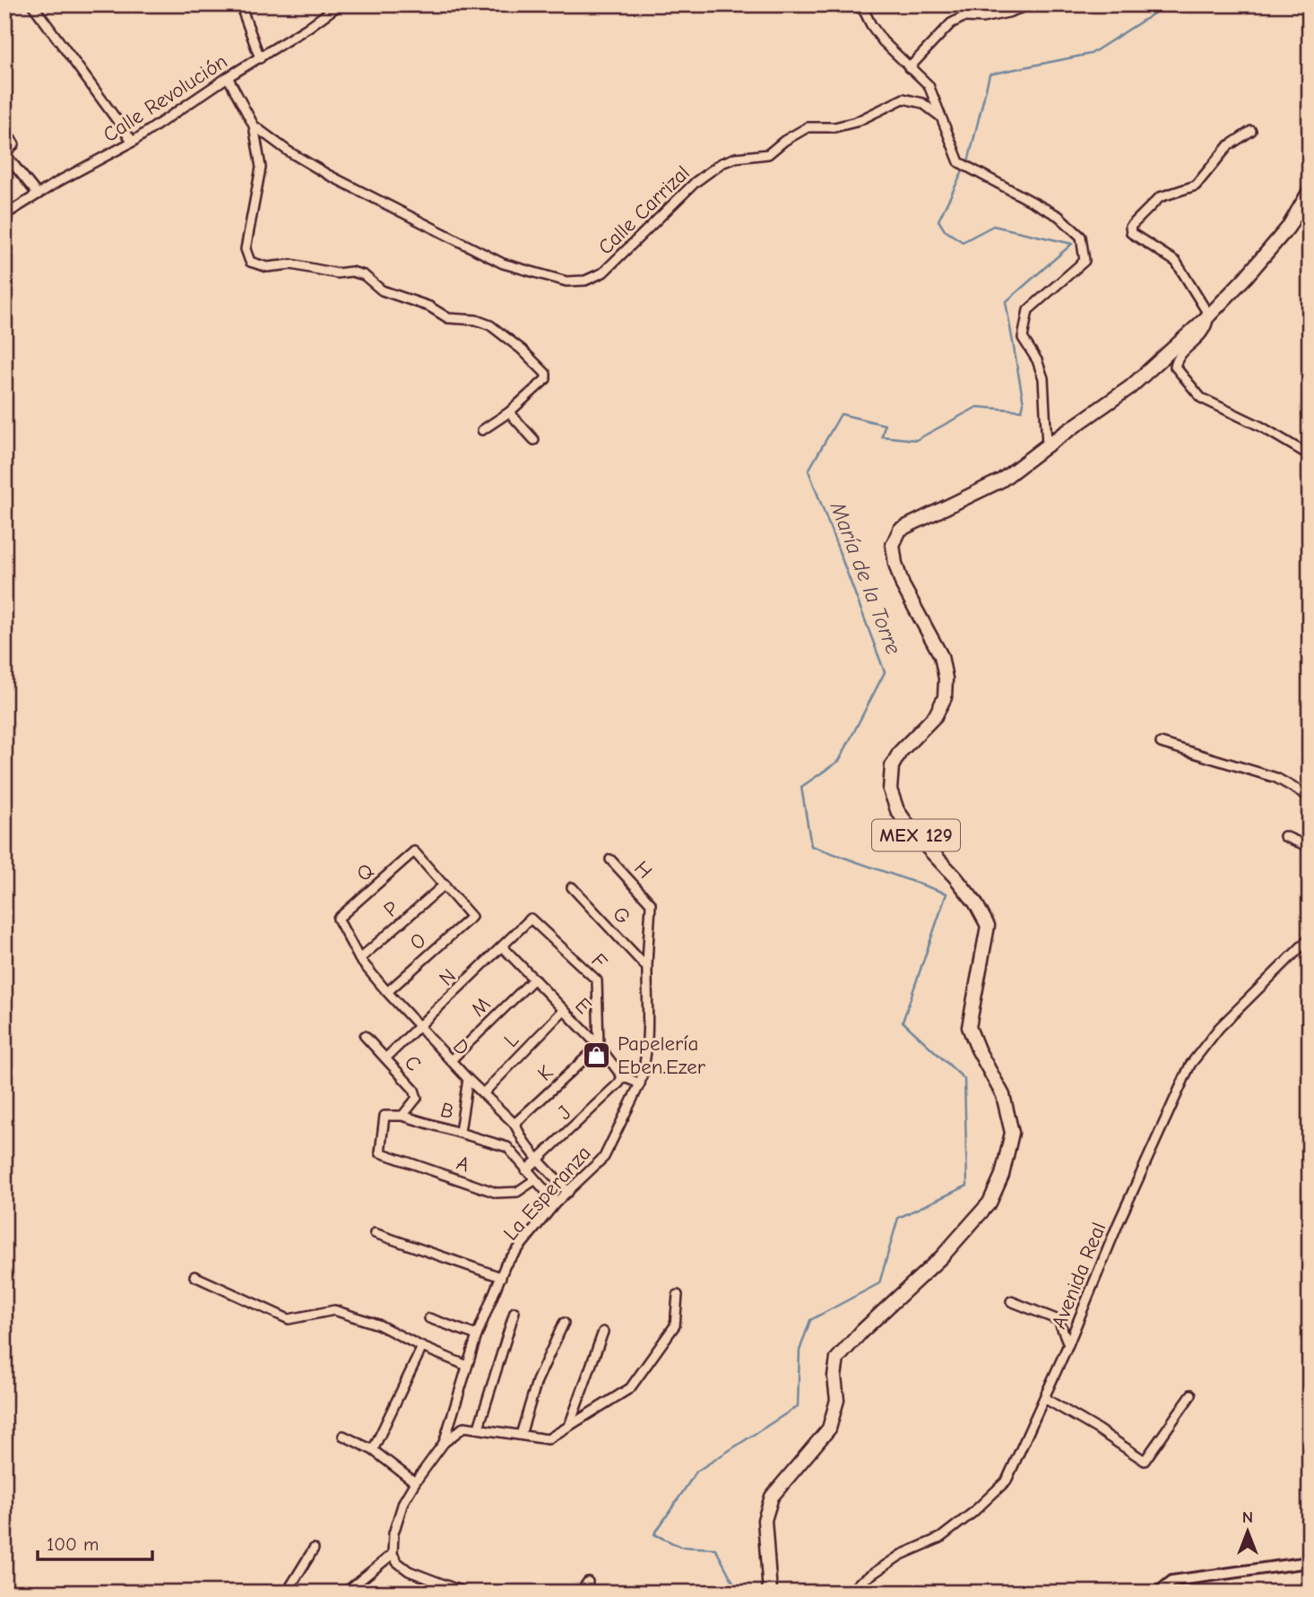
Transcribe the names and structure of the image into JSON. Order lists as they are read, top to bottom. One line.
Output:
{"streets":{"main road":["MEX 129"],"street":["Calle Revolución","Calle Carrizal","H","Q","P","G","O","F","N","E","M","L","D","C","K","B","J","A","La Esperanza","Avenida Real"]},"crossings":[["Calle Revolución","Calle Carrizal"],["H","La Esperanza"],["Q","P"],["Q","O"],["Q","D"],["P","O"],["P","D"],["G","La Esperanza"],["O","D"],["F","N"],["F","E"],["F","K"],["N","E"],["N","D"],["N","C"],["E","M"],["E","L"],["E","K"],["E","J"],["M","D"],["L","D"],["D","K"],["D","J"],["D","La Esperanza"],["C","B"],["C","A"],["B","J"],["B","A"]],"water":["María de la Torre"],"places":{"shop":["Papelería Eben.Ezer"]},"scale_bar":"100 m","north":"top"}
